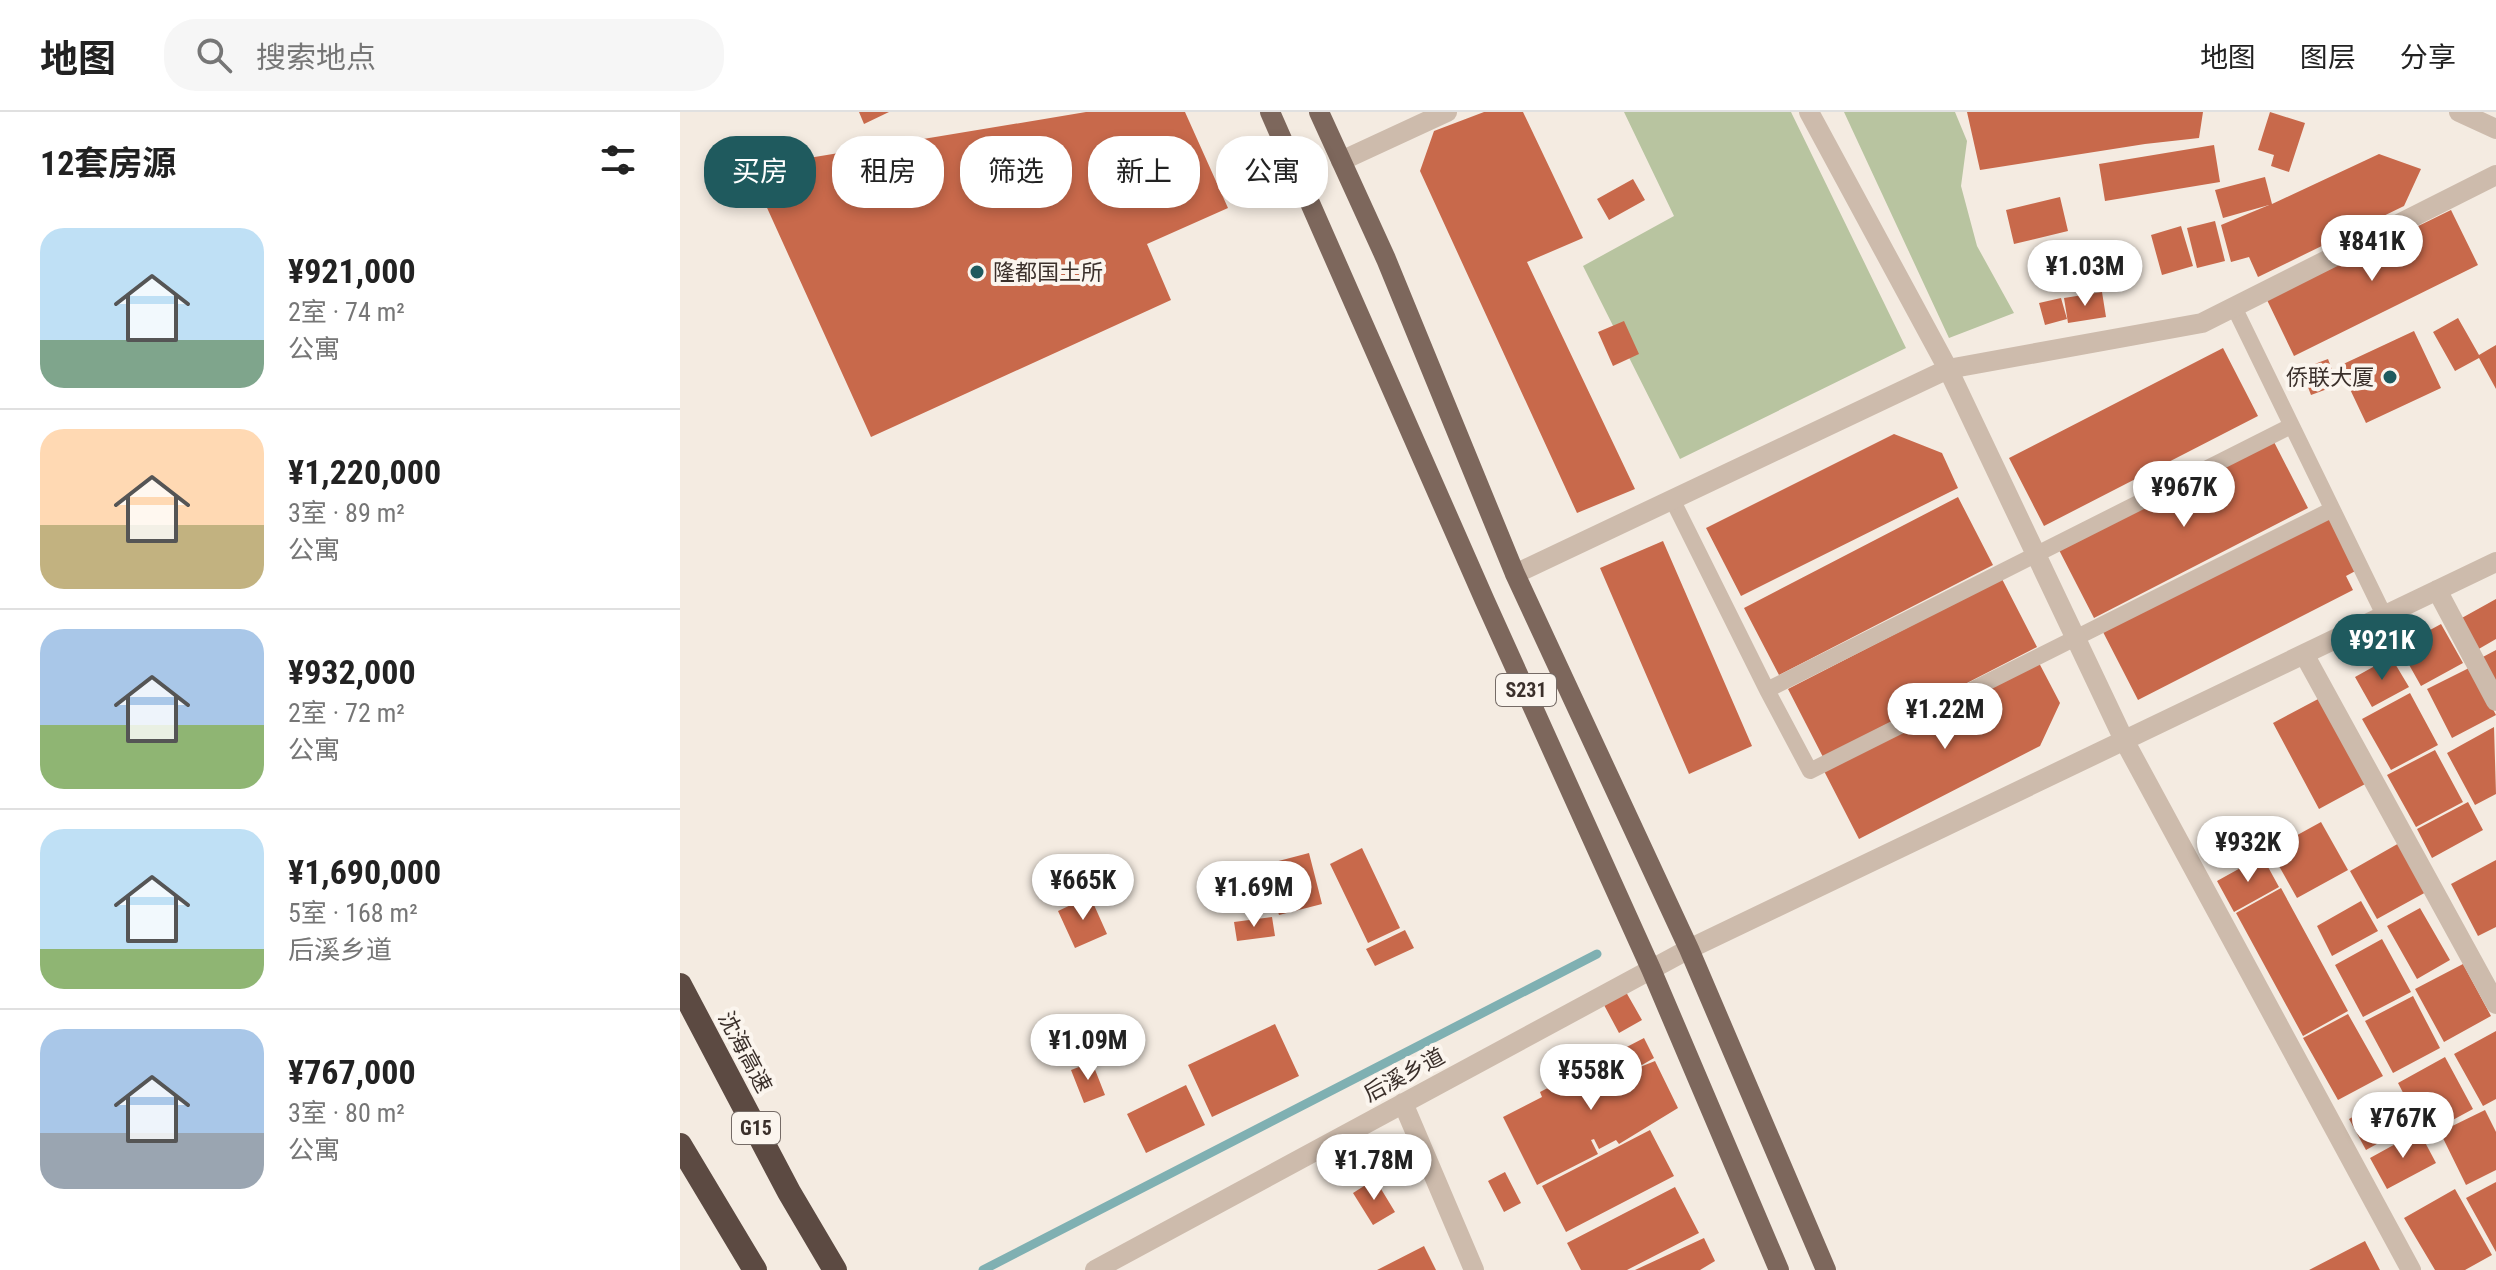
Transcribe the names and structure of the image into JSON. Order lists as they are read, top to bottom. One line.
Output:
{"streets":{"highway":["沈海高速","G15"],"main road":["S231"],"street":["后溪乡道"]},"crossings":[["S231","后溪乡道"]],"places":["隆都国土所","侨联大厦"],"page":{"header":"地图","search":"搜索地点","nav":["地图","图层","分享"],"heading":"12套房源","chip":["买房","租房","筛选","新上","公寓"],"list":[{"name":"¥921,000","note":"2室 · 74 m² · 公寓"},{"name":"¥1,220,000","note":"3室 · 89 m² · 公寓"},{"name":"¥932,000","note":"2室 · 72 m² · 公寓"},{"name":"¥1,690,000","note":"5室 · 168 m² · 后溪乡道"},{"name":"¥767,000","note":"3室 · 80 m² · 公寓"}],"price":["¥841K","¥1.03M","¥967K","¥921K","¥1.22M","¥932K","¥665K","¥1.69M","¥1.09M","¥558K","¥767K","¥1.78M"]}}
